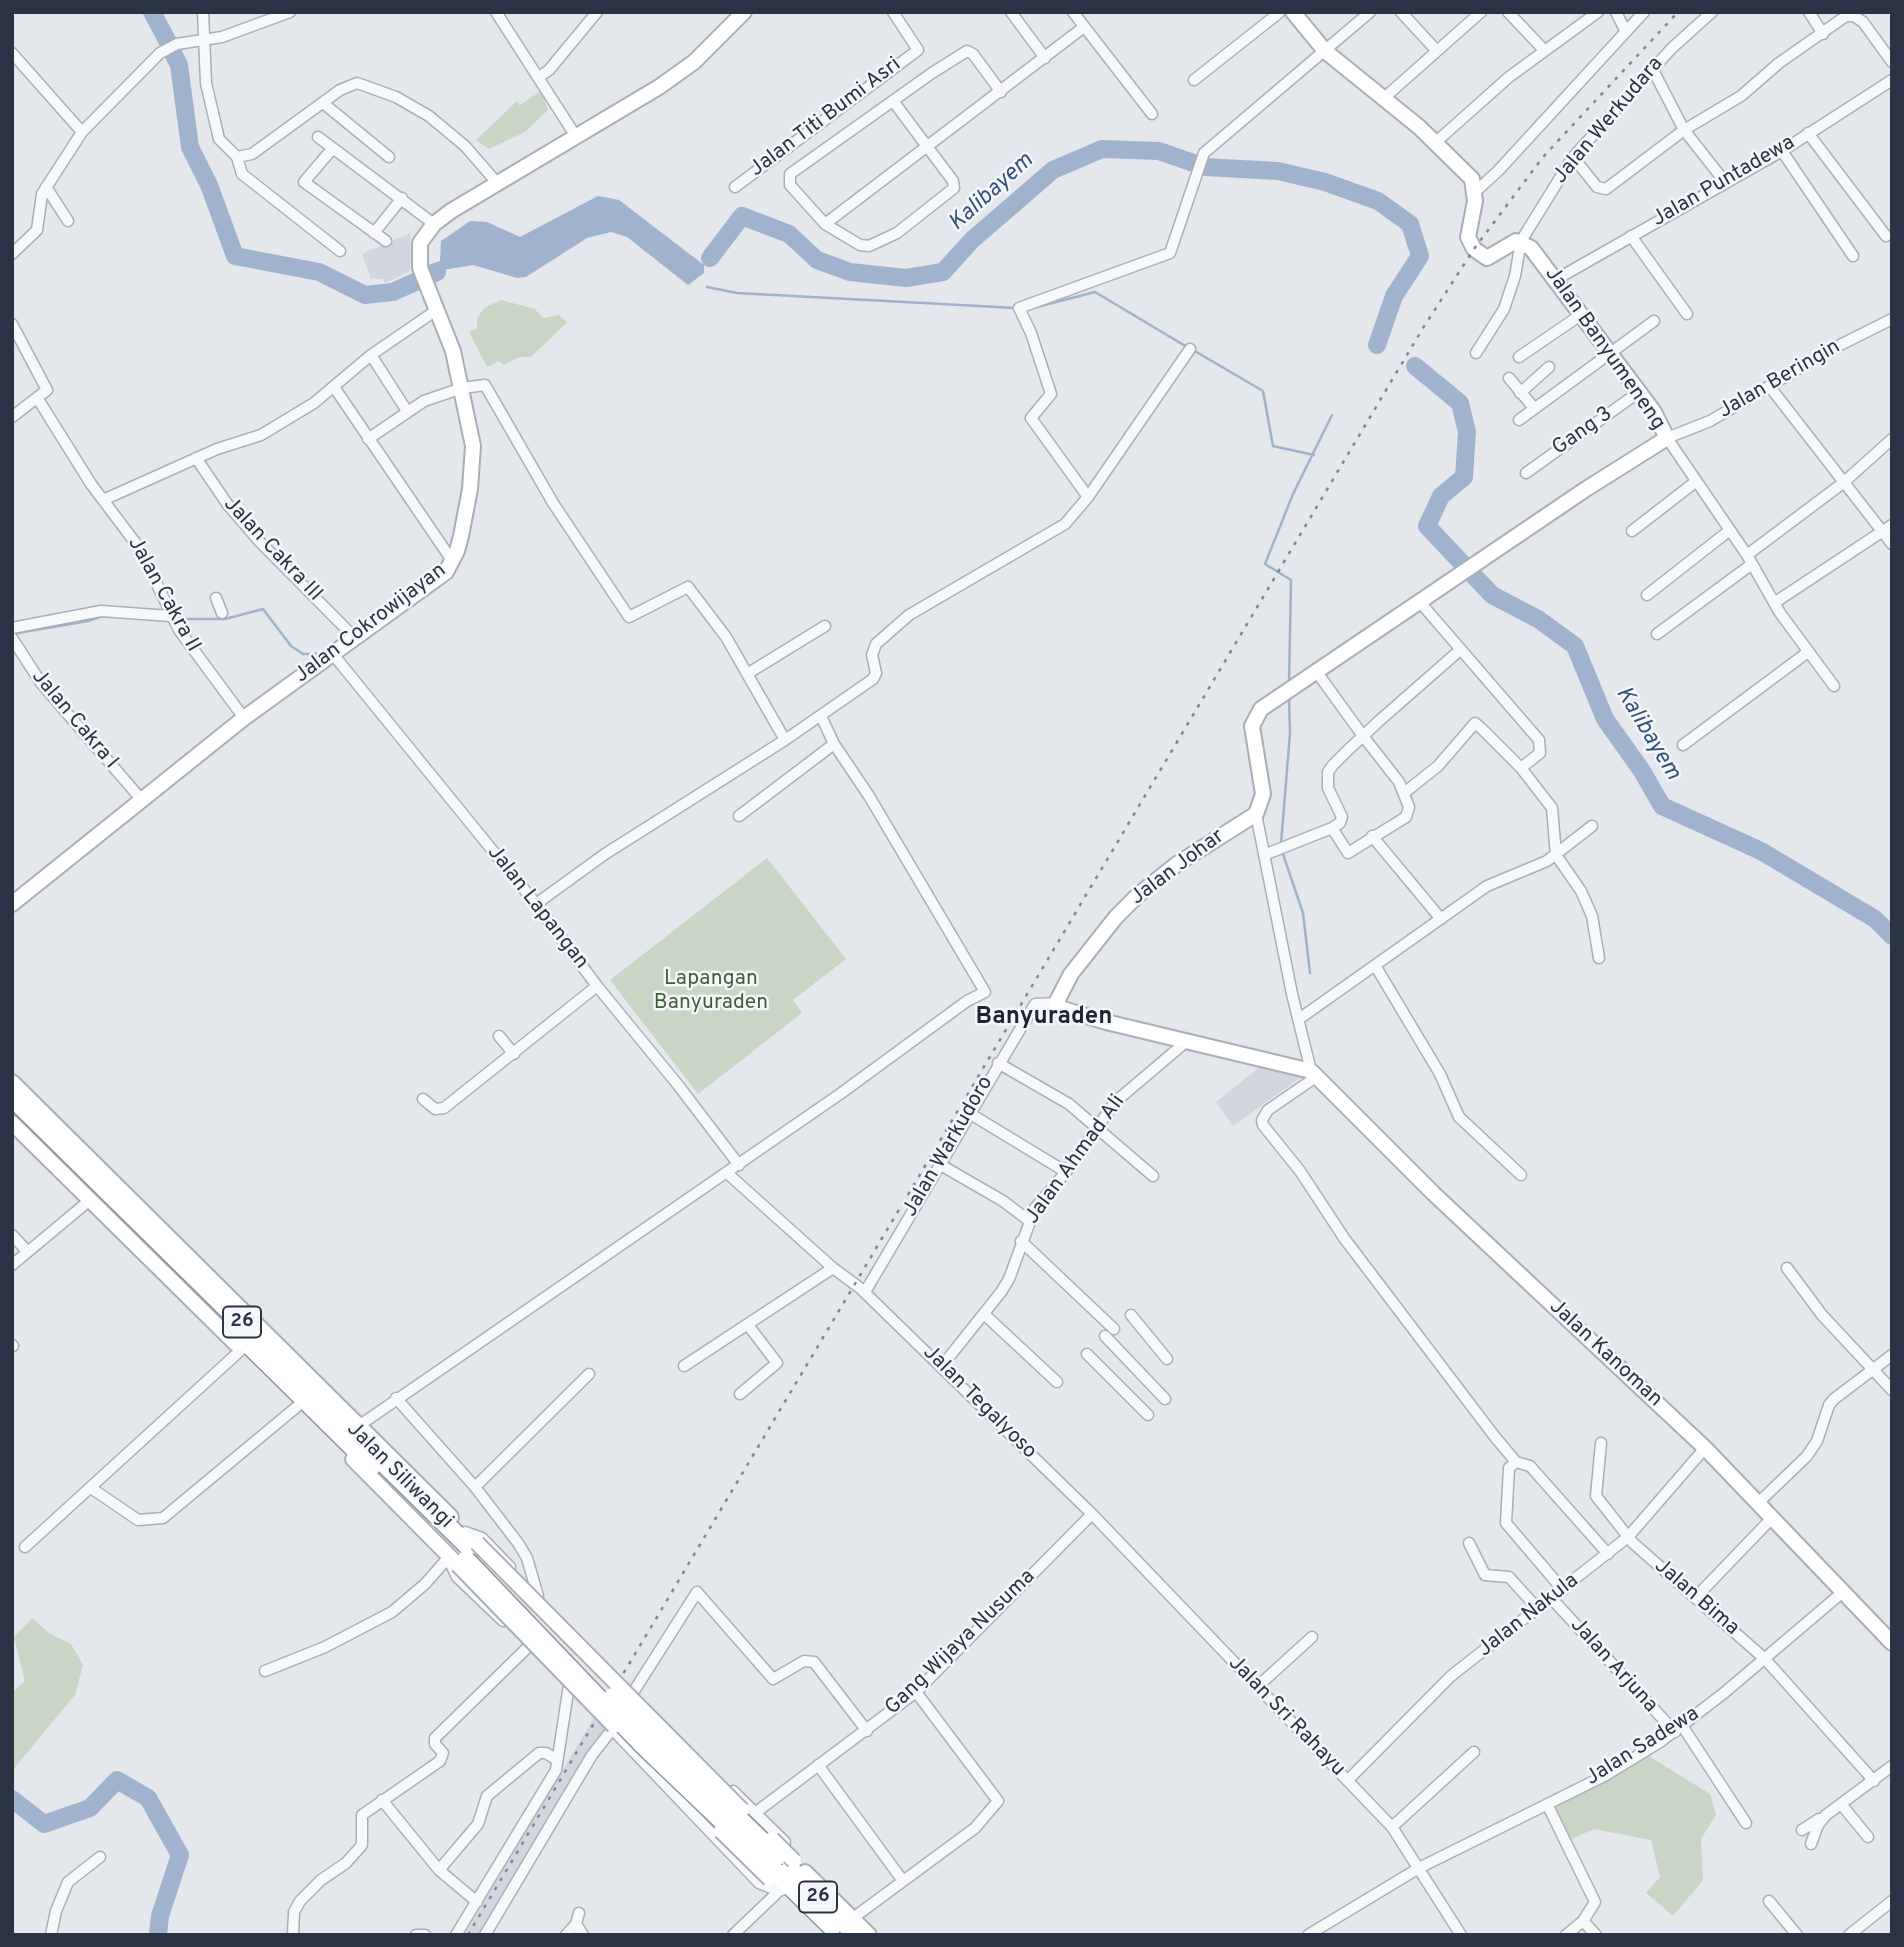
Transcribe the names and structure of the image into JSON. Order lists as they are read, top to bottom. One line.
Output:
{"streets":{"highway":["26","Jalan Siliwangi"],"street":["Jalan Titi Bumi Asri","Jalan Werkudara","Jalan Puntadewa","Jalan Banyumeneng","Jalan Beringin","Gang 3","Jalan Cakra III","Jalan Cakra II","Jalan Cokrowijayan","Jalan Cakra I","Jalan Johar","Jalan Lapangan","Jalan Warkudoro","Jalan Ahmad Ali","Jalan Kanoman","Jalan Tegalyoso","Jalan Bima","Jalan Nakula","Gang Wijaya Nusuma","Jalan Arjuna","Jalan Sri Rahayu","Jalan Sadewa"]},"crossings":[["Jalan Werkudara","Jalan Banyumeneng"],["Jalan Puntadewa","Jalan Banyumeneng"],["Jalan Banyumeneng","Jalan Beringin"],["Jalan Banyumeneng","Gang 3"],["Jalan Cakra III","Jalan Cokrowijayan"],["Jalan Cakra II","Jalan Cokrowijayan"],["Jalan Cokrowijayan","Jalan Cakra I"],["Jalan Cokrowijayan","Jalan Lapangan"],["Jalan Johar","Jalan Warkudoro"],["Jalan Warkudoro","Jalan Tegalyoso"],["Jalan Ahmad Ali","Jalan Tegalyoso"],["26","Jalan Siliwangi"],["Jalan Kanoman","Jalan Nakula"],["Jalan Kanoman","Jalan Sadewa"],["Jalan Tegalyoso","Gang Wijaya Nusuma"],["Jalan Tegalyoso","Jalan Sri Rahayu"],["Jalan Bima","Jalan Nakula"],["Jalan Bima","Jalan Sadewa"],["Jalan Nakula","Jalan Arjuna"],["Jalan Nakula","Jalan Sri Rahayu"],["Gang Wijaya Nusuma","Jalan Sri Rahayu"],["Jalan Arjuna","Jalan Sadewa"],["Jalan Sri Rahayu","Jalan Sadewa"]],"districts":["Banyuraden"],"water":["Kalibayem"],"parks":["Lapangan Banyuraden"]}
